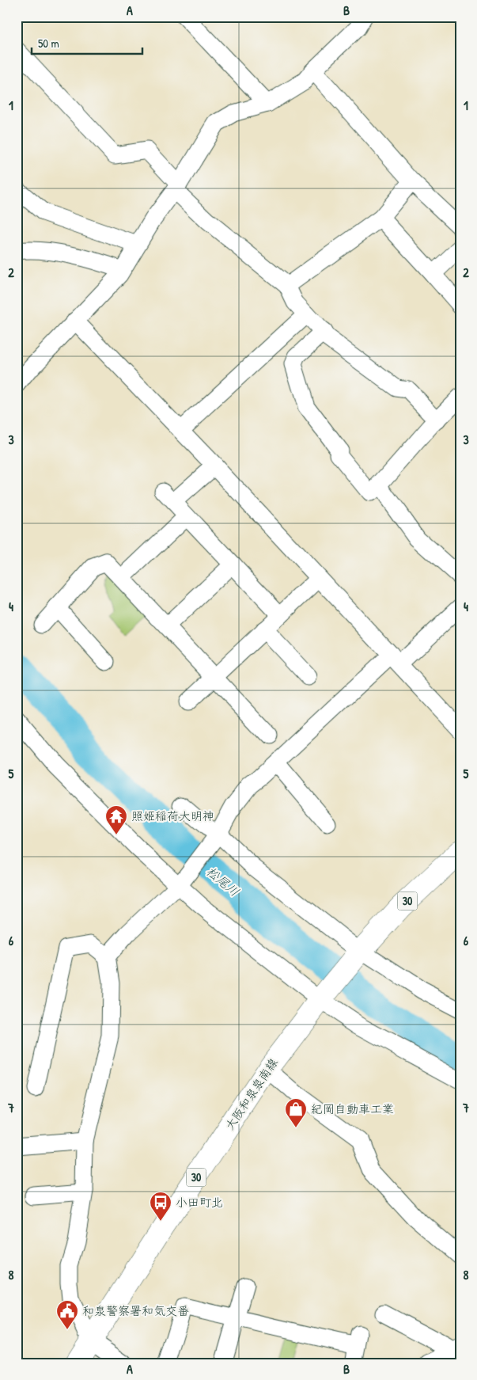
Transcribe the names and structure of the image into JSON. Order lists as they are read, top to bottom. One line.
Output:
{"streets":{"main road":["30","大阪和泉泉南線"]},"water":["松尾川"],"places":{"temple":["照姫稲荷大明神"],"shop":["紀岡自動車工業"],"bus stop":["小田町北"],"public building":["和泉警察署和気交番"]},"scale_bar":"50 m","grid":{"columns":["A","B"],"rows":["1","2","3","4","5","6","7","8"]}}
